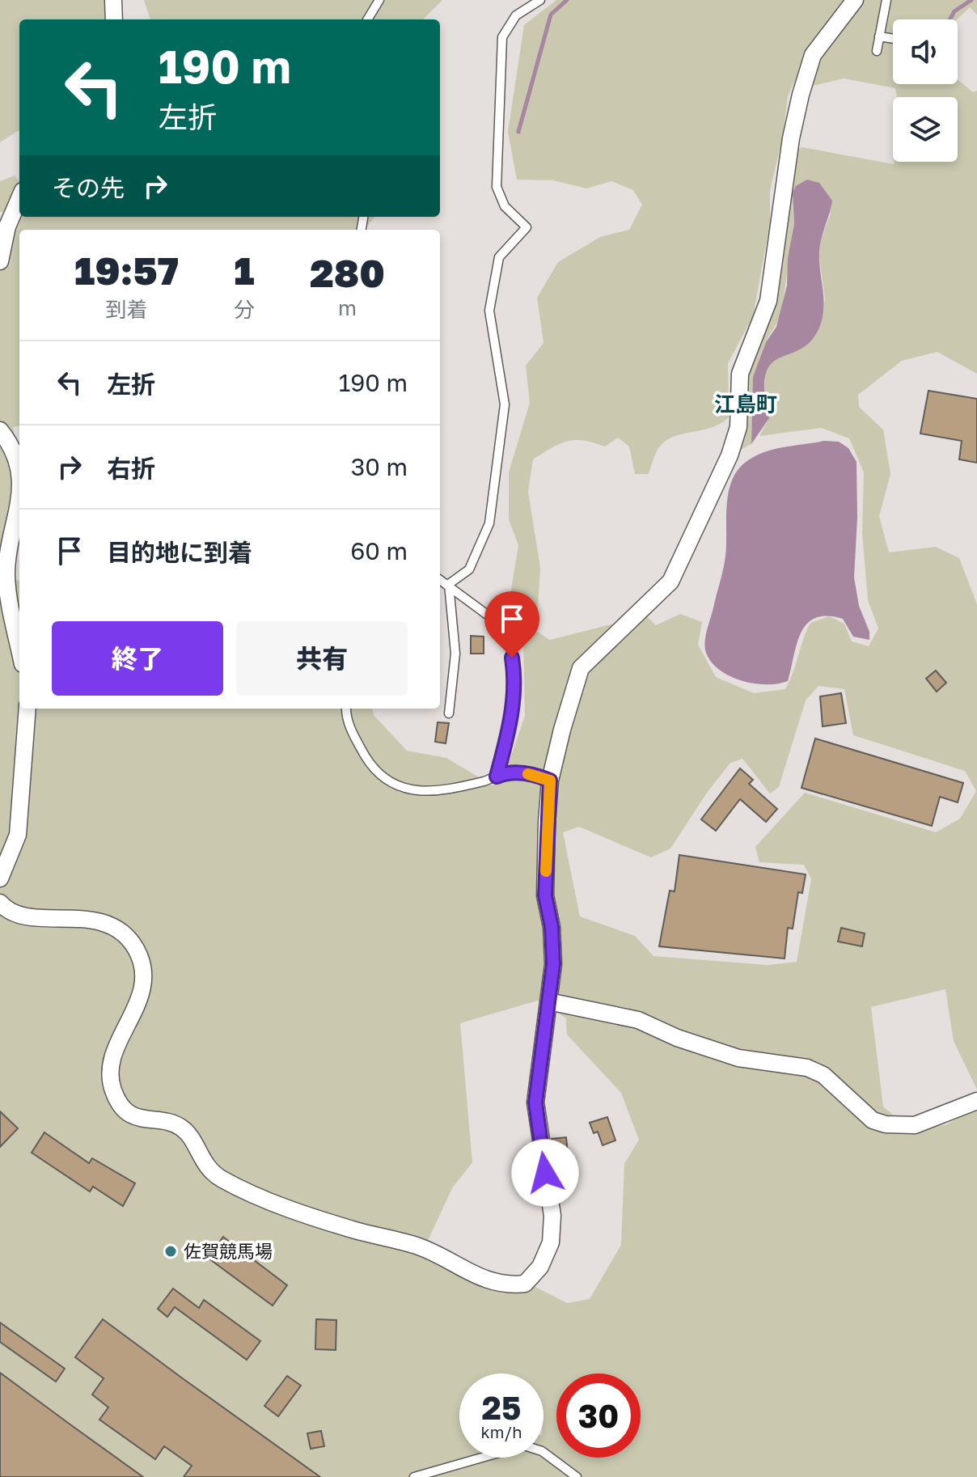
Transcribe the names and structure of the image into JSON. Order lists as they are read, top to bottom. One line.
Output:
{"districts":["江島町"],"places":["佐賀競馬場"],"page":{"turn":["190 m","左折"],"then":"その先","eta":["19:57","到着","1","分","280","m"],"list":[{"name":"左折","value":"190 m"},{"name":"右折","value":"30 m"},{"name":"目的地に到着","value":"60 m"}],"buttons":["終了","共有"],"speed":"25 km/h","limit":"30"}}
